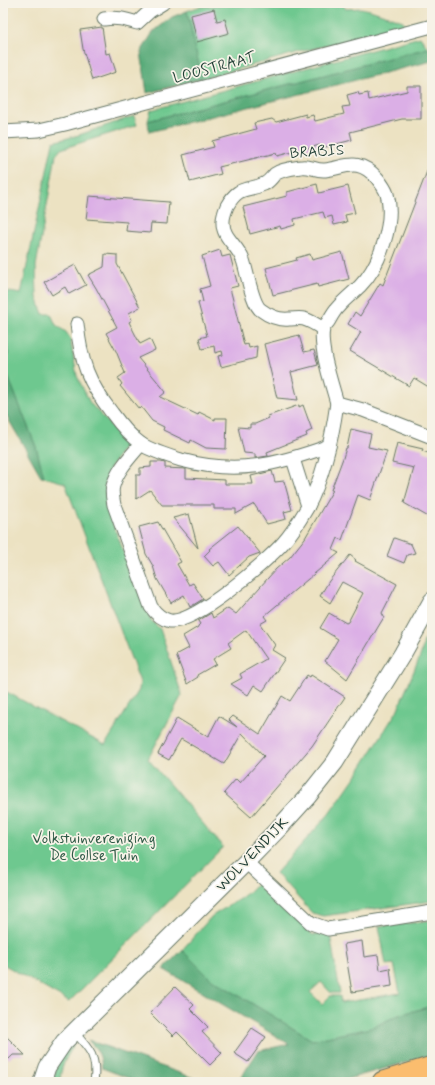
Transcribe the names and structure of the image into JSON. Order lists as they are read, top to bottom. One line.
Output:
{"streets":{"street":["LOOSTRAAT","BRABIS","WOLVENDIJK"]},"parks":["Volkstuinvereniging De Collse Tuin"]}
